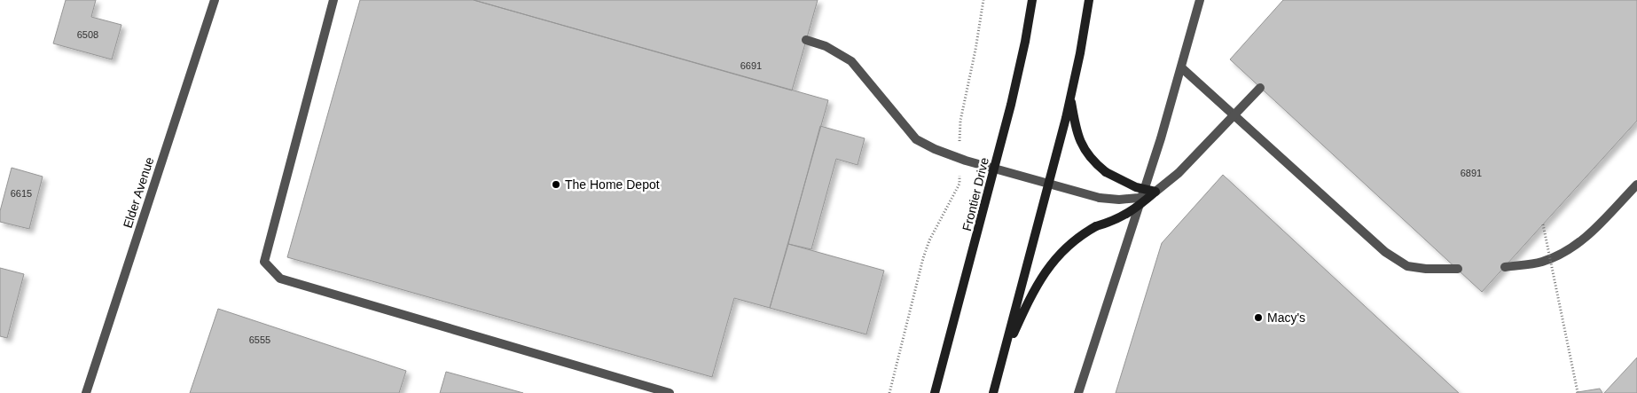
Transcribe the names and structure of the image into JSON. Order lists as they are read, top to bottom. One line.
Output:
{"streets":{"main road":["Frontier Drive"],"street":["Elder Avenue"]},"places":["The Home Depot","Macy's"],"house_numbers":["6508","6691","6891","6615","6555"]}
